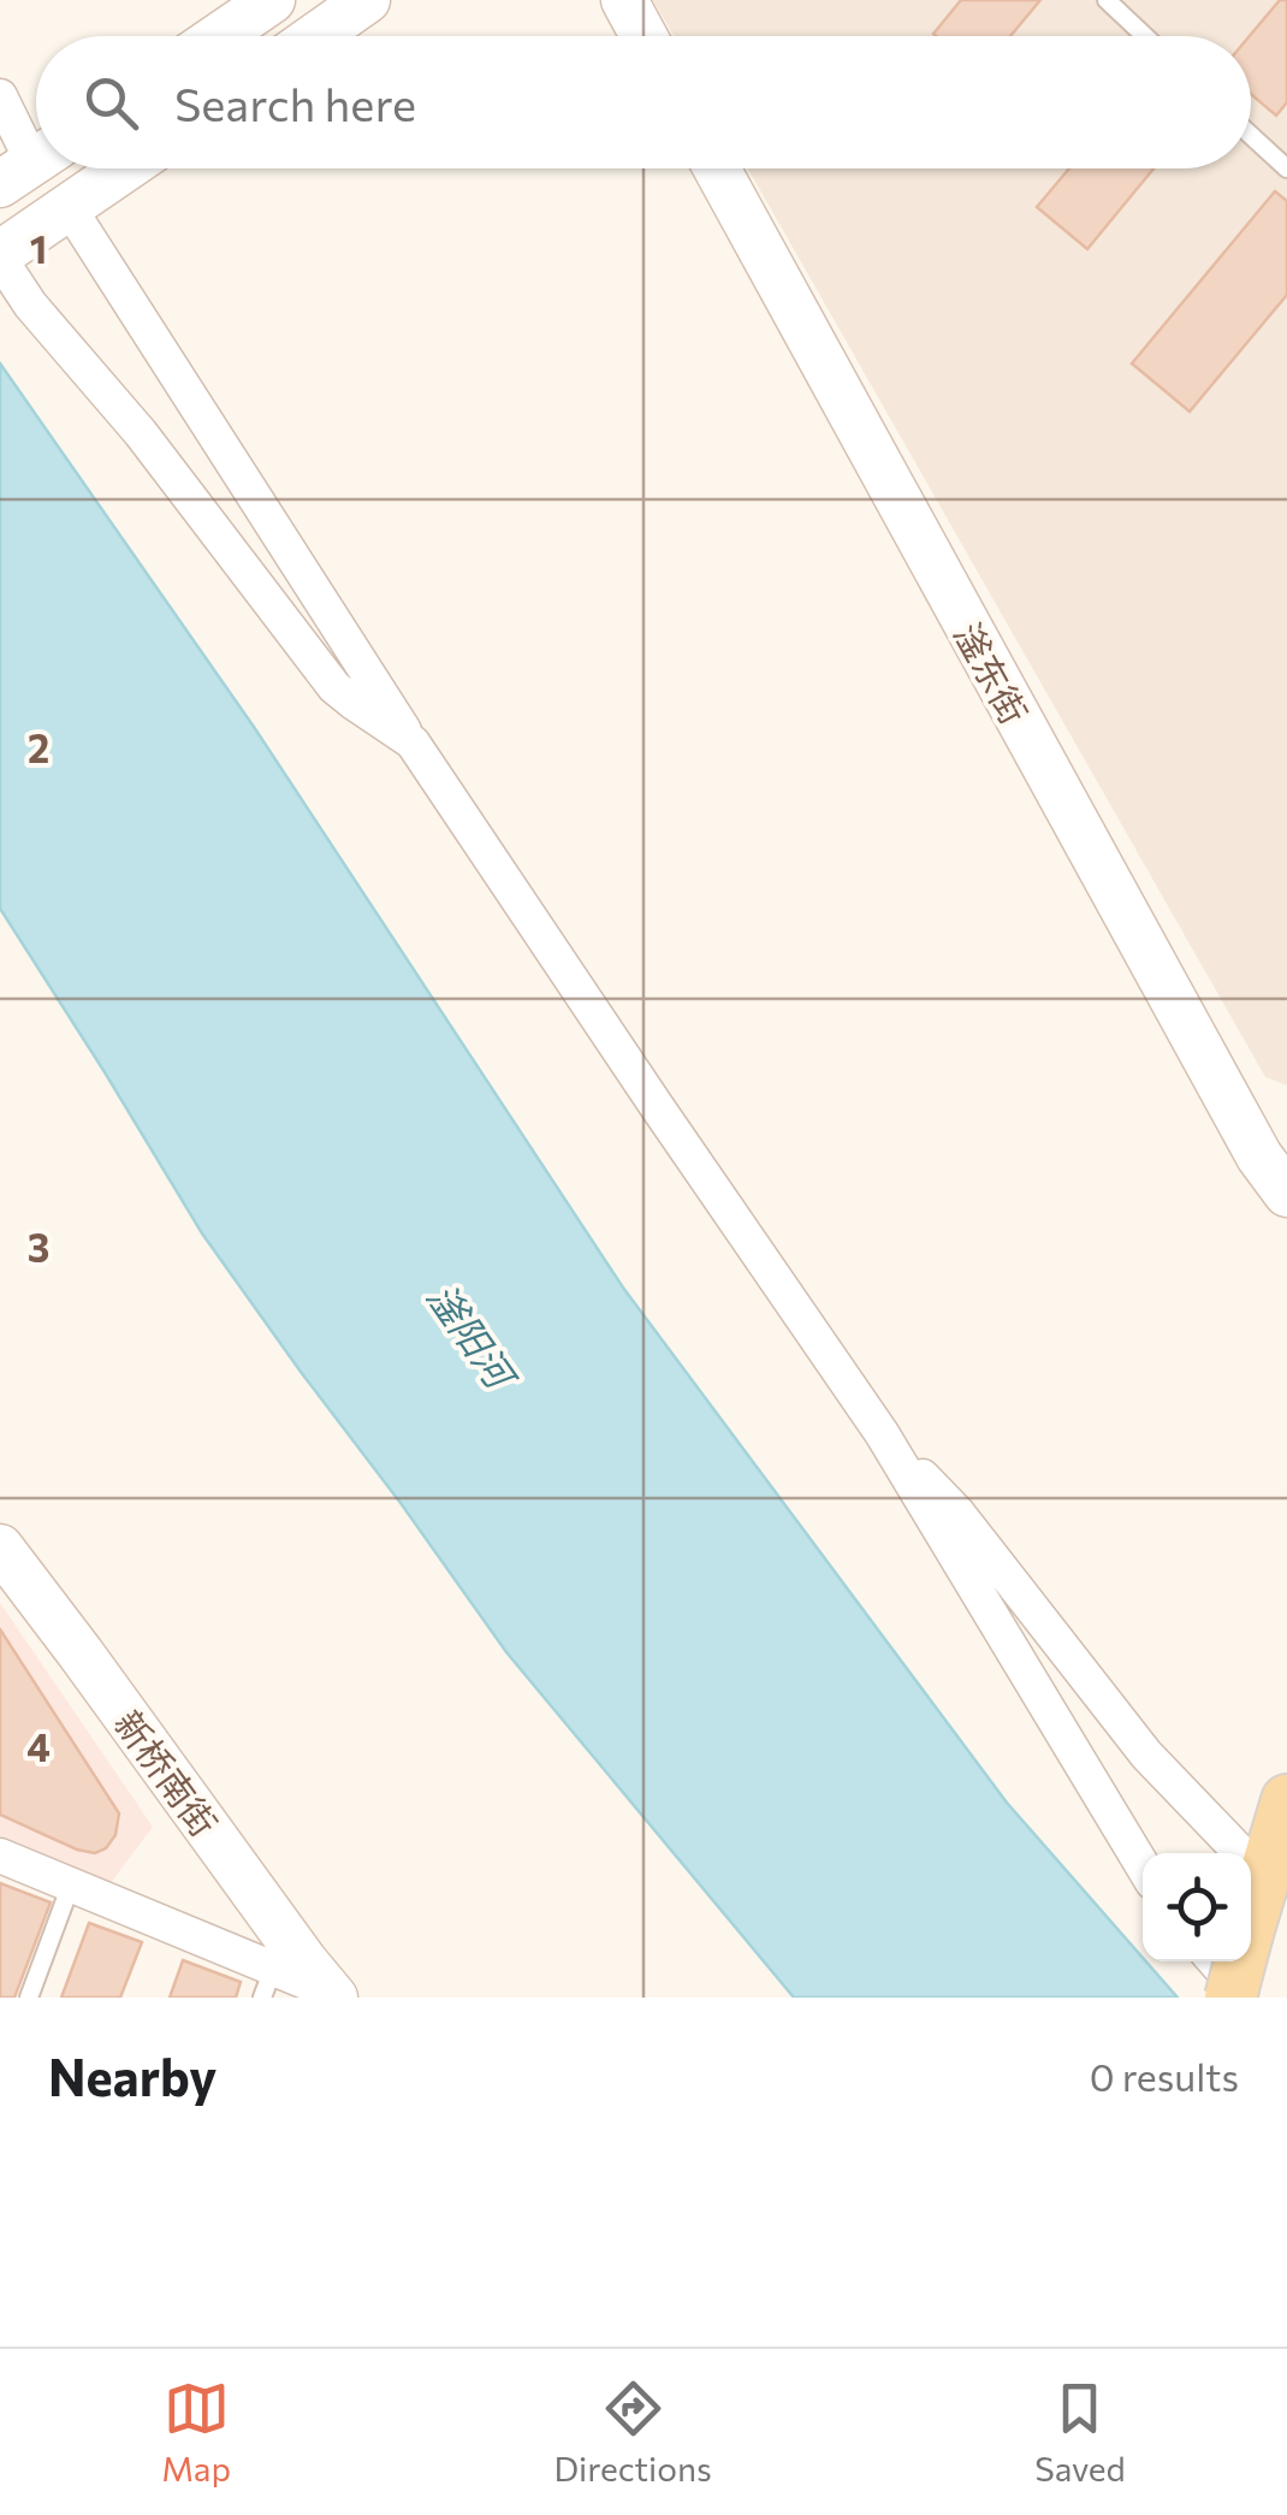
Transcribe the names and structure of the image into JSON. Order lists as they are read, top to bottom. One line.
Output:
{"streets":{"street":["滏东街","新桥南街"]},"water":["滏阳河"],"page":{"search":"Search here","heading":["Nearby","0 results"],"nav":["Map","Directions","Saved"]},"grid":{"rows":["1","2","3","4"]}}
